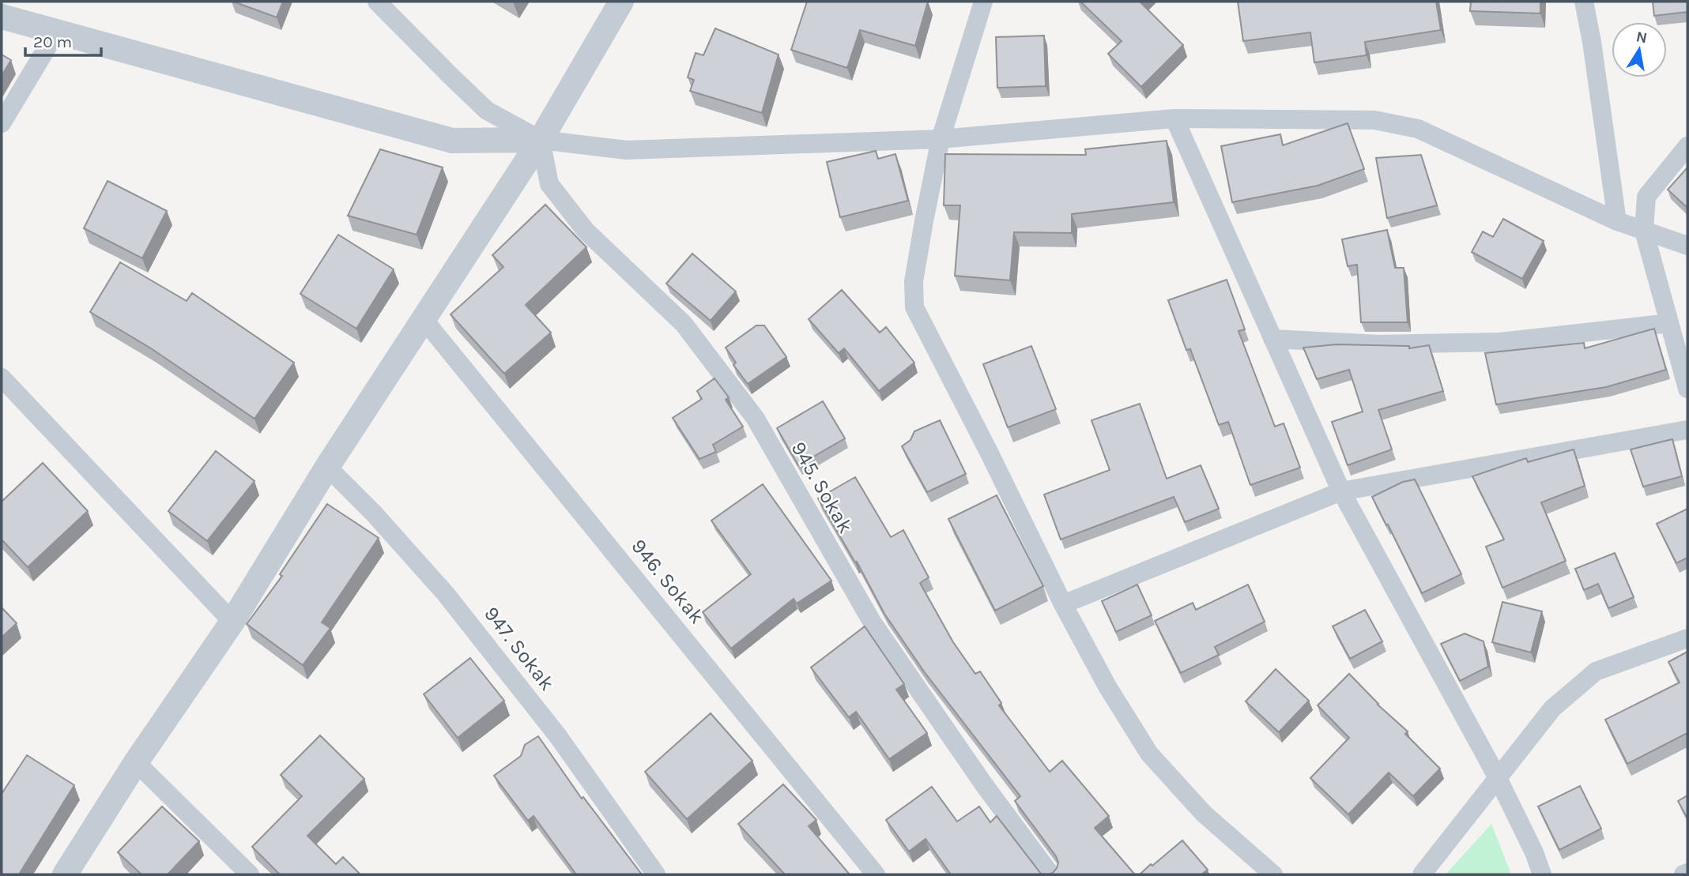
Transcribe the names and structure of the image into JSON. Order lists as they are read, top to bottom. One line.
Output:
{"streets":{"street":["945. Sokak","946. Sokak","947. Sokak"]},"scale_bar":"20 m","north":"top"}
